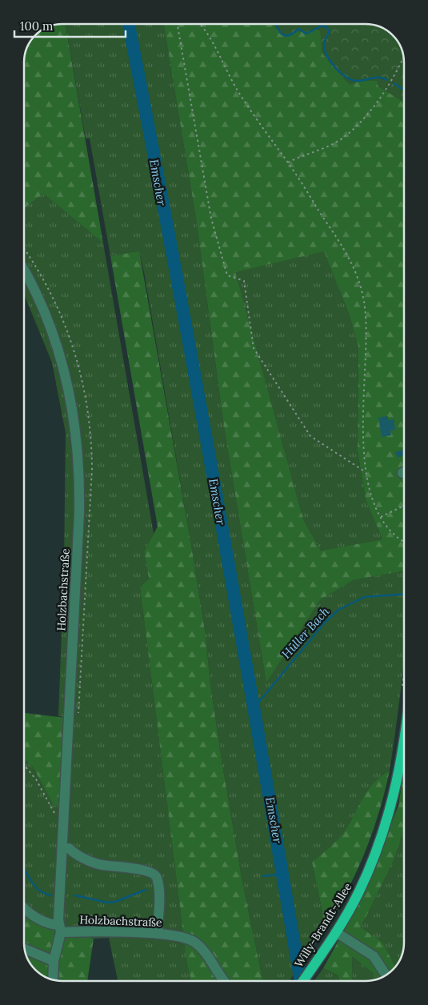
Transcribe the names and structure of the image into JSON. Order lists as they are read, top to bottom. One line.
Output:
{"streets":{"main road":["Willy-Brandt-Allee"],"lane":["Holzbachstraße"]},"water":["Emscher","Hüller Bach"],"scale_bar":"100 m"}
